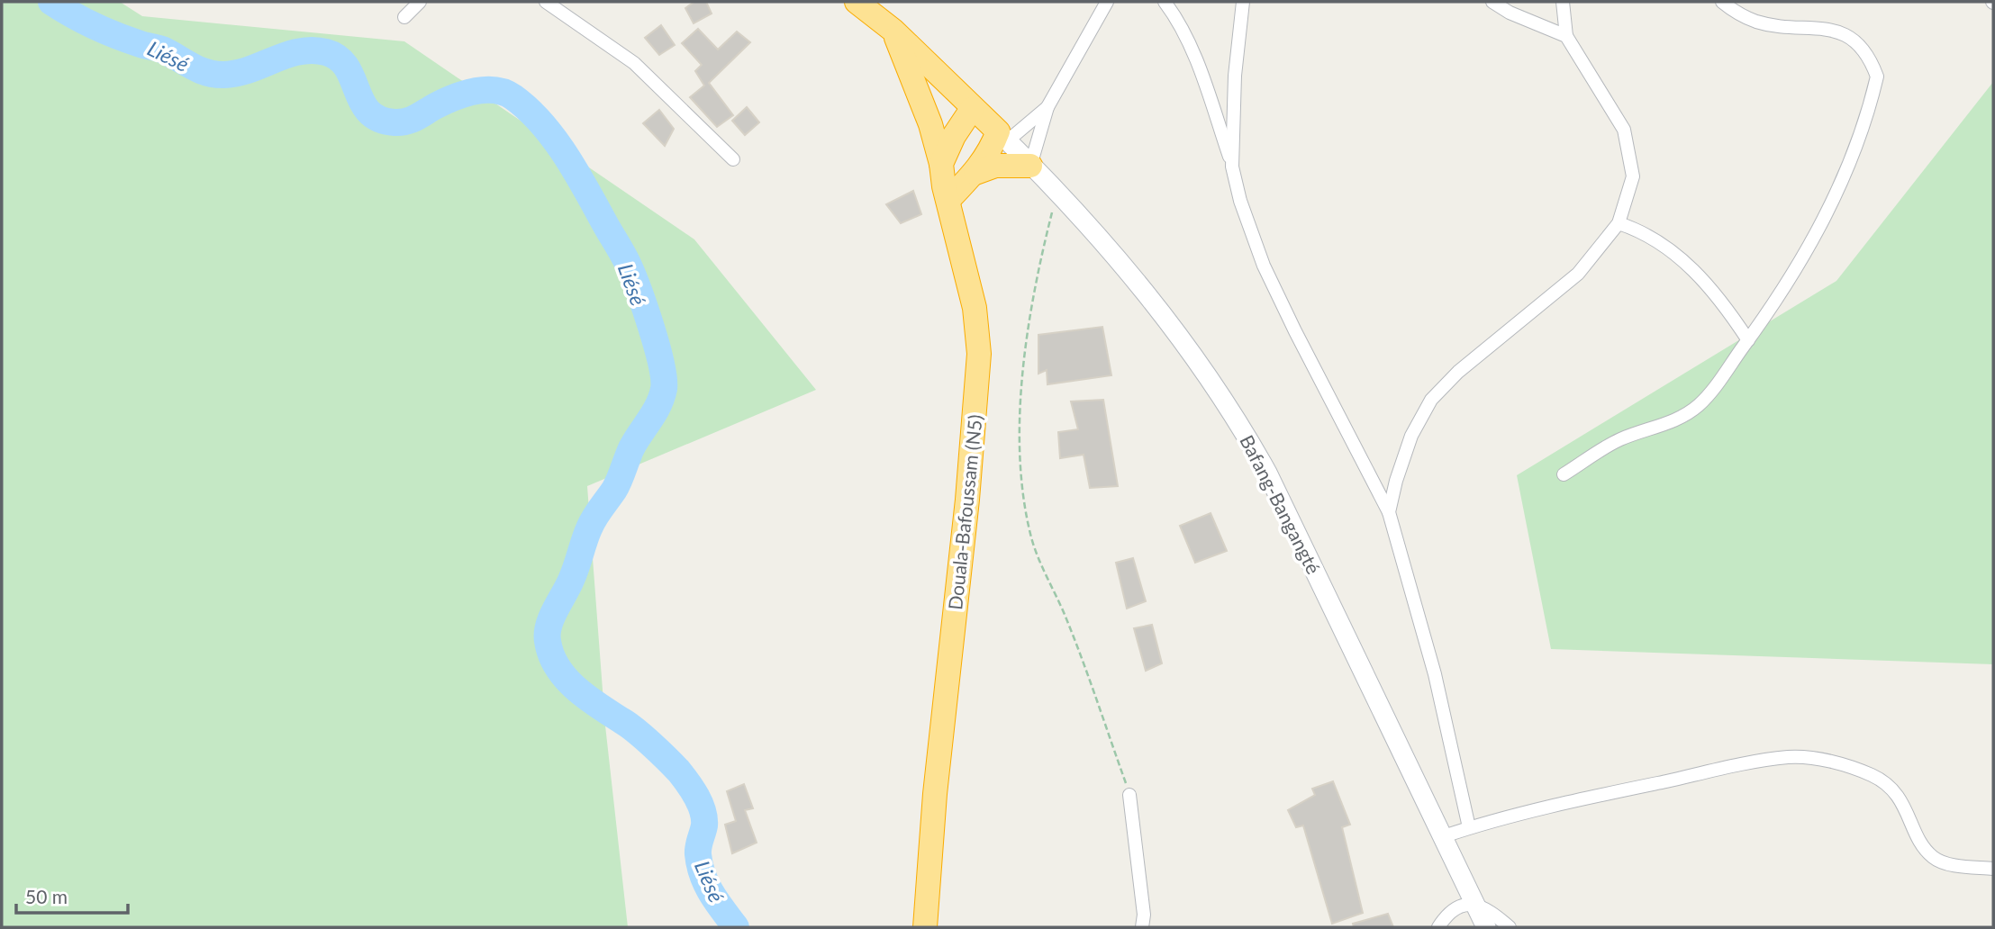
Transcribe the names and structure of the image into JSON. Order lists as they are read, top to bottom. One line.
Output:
{"streets":{"highway":["Douala-Bafoussam (N5)"],"street":["Bafang-Bangangté"]},"water":["Liésé"],"scale_bar":"50 m"}
